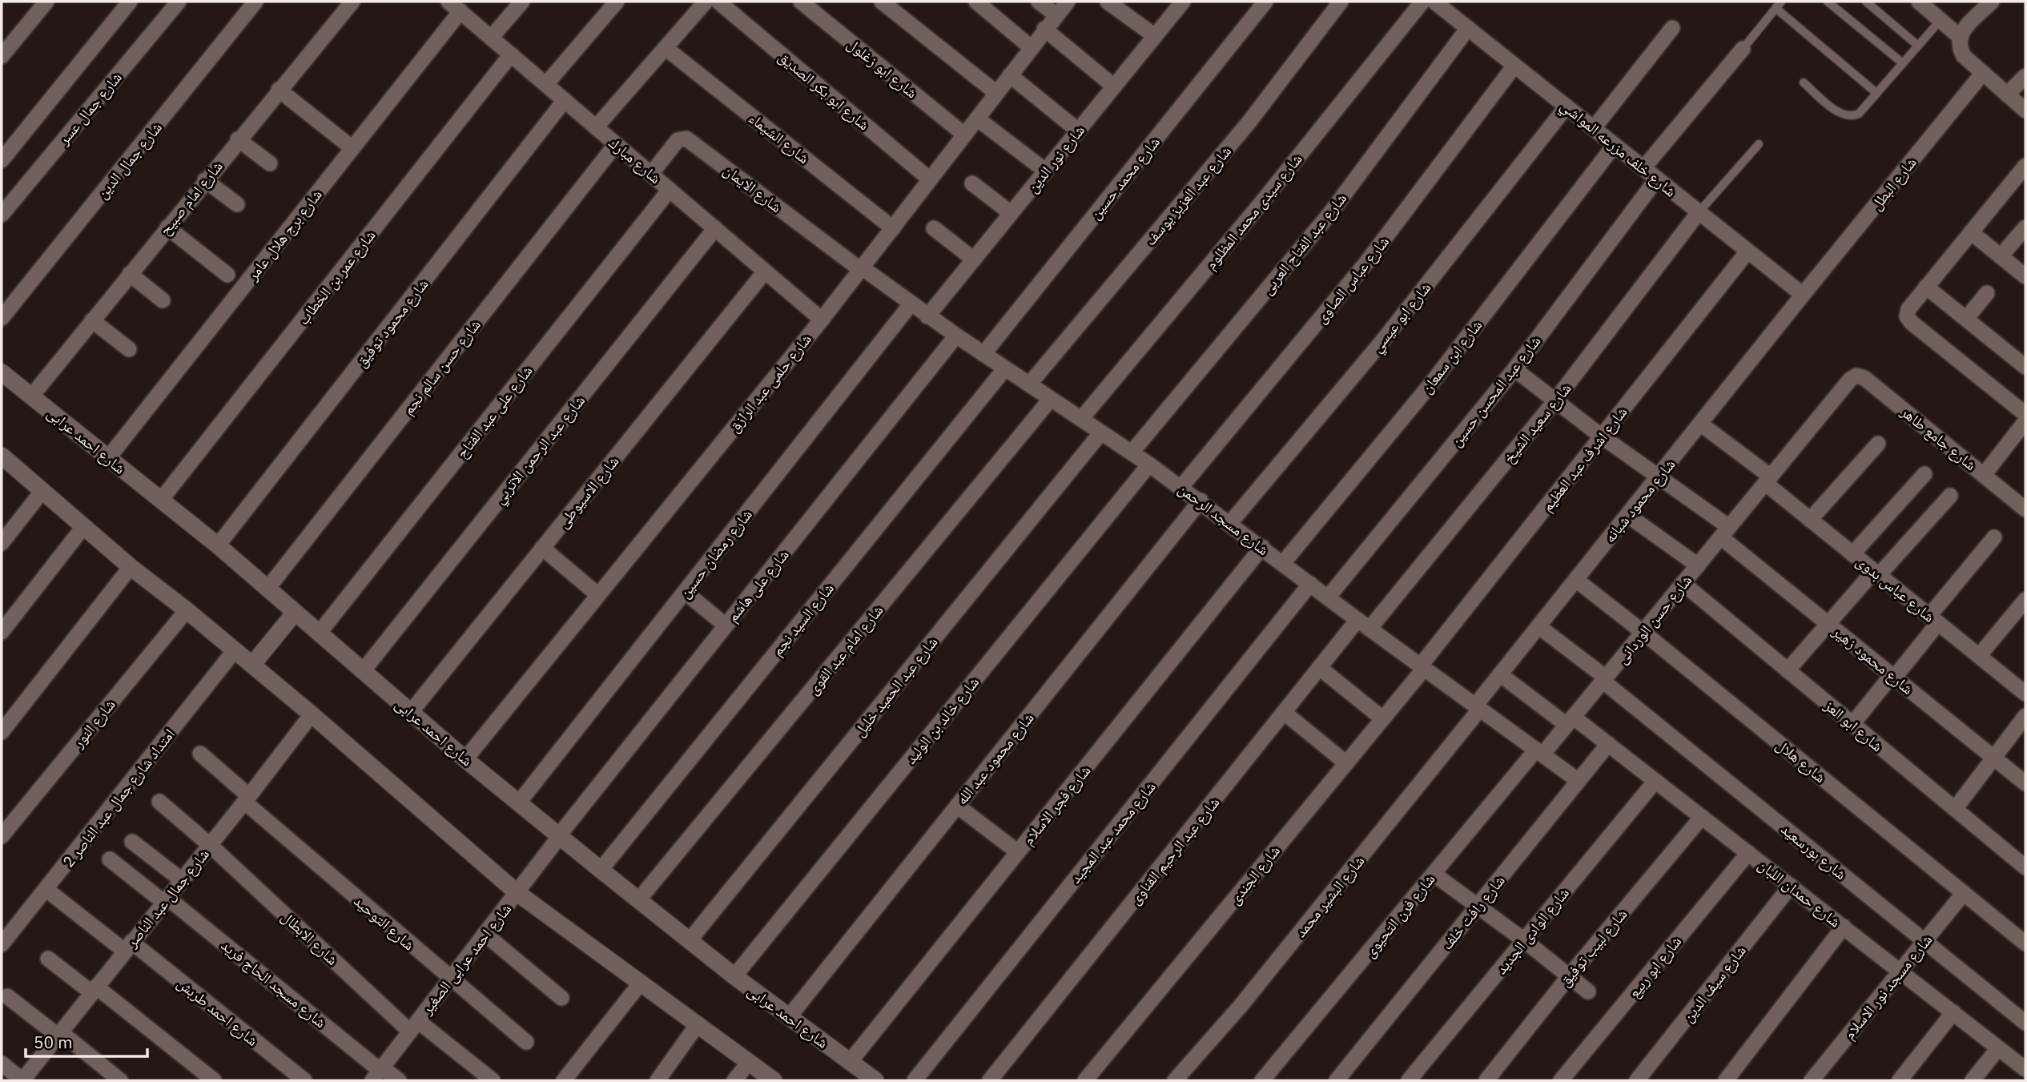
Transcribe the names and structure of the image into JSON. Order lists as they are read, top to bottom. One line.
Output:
{"streets":{"street":["شارع ابو زغلول","شارع ابو بكر الصديق","شارع جمال عسر","شارع الشيماء","شارع خلف مزرعه المواشي","شارع نور الدين","شارع جمال الدين","شارع مبارك","شارع محمد حسين","شارع البطل","شارع الايمان","شارع عبد العزيز يوسف","شارع امام صبيح","شارع سيدى محمد المظلوم","شارع برج هلال عامر","شارع عبد الفتاح العربى","شارع عمر بن الخطاب","شارع عباس الصاوى","شارع ابو عيسي","شارع محمود توفيق","شارع ابن سمعان","شارع حسن سالم نجم","شارع حلمى عبد الرازق","شارع عبد المحسن حسين","شارع على عبد الفتاح","شارع سعيد الشيخ","شارع جامع طاهر","شارع احمد عرابى","شارع عبد الرحمن الاتربي","شارع اشرف عبد العظيم","شارع الاسيوطى","شارع محمود شبانه","شارع مسجد الرحمن","شارع رمضان حسين","شارع على هاشم","شارع عباس بدوى","شارع السيد نجم","شارع حسن الوردانى","شارع امام عبد القوى","شارع محمود زهير","شارع عبد الحميد خليل","شارع خالد بن الوليد","شارع النور","شارع ابو العز","شارع محمود عبد الله","شارع هلال","امتداد شارع جمال عبد الناصر 2","شارع فجر الاسلام","شارع محمد عبد المجيد","شارع عبد الرحيم القناوى","شارع بورسعيد","شارع الجندى","شارع حمدان اللبان","شارع البشير محمد","شارع جمال عبد الناصر","شارع رافت خلف","شارع فرن التحيوى","شارع التوحيد","شارع الوادى الجديد","شارع الابطال","شارع لبيب توفيق","شارع احمد عرابى الصغير","شارع ابو ربيع","شارع مسجد الحاج فريد","شارع سيف الدين","شارع مسجد نور الاسلام","شارع احمد طربش"]},"crossings":[["شارع ابو زغلول","شارع حلمى عبد الرازق"],["شارع ابو بكر الصديق","شارع حلمى عبد الرازق"],["شارع الشيماء","شارع حلمى عبد الرازق"],["شارع خلف مزرعه المواشي","شارع البطل"],["شارع خلف مزرعه المواشي","شارع عبد الفتاح العربى"],["شارع خلف مزرعه المواشي","شارع عباس الصاوى"],["شارع خلف مزرعه المواشي","شارع ابو عيسي"],["شارع خلف مزرعه المواشي","شارع ابن سمعان"],["شارع خلف مزرعه المواشي","شارع عبد المحسن حسين"],["شارع خلف مزرعه المواشي","شارع سعيد الشيخ"],["شارع خلف مزرعه المواشي","شارع اشرف عبد العظيم"],["شارع خلف مزرعه المواشي","شارع محمود شبانه"],["شارع نور الدين","شارع مسجد الرحمن"],["شارع مبارك","شارع الايمان"],["شارع مبارك","شارع برج هلال عامر"],["شارع مبارك","شارع عمر بن الخطاب"],["شارع مبارك","شارع محمود توفيق"],["شارع مبارك","شارع حسن سالم نجم"],["شارع مبارك","شارع حلمى عبد الرازق"],["شارع مبارك","شارع على عبد الفتاح"],["شارع مبارك","شارع عبد الرحمن الاتربي"],["شارع مبارك","شارع الاسيوطى"],["شارع محمد حسين","شارع مسجد الرحمن"],["شارع البطل","شارع محمود شبانه"],["شارع الايمان","شارع حلمى عبد الرازق"],["شارع الايمان","شارع مسجد الرحمن"],["شارع عبد العزيز يوسف","شارع مسجد الرحمن"],["شارع امام صبيح","شارع احمد عرابى"],["شارع سيدى محمد المظلوم","شارع مسجد الرحمن"],["شارع برج هلال عامر","شارع احمد عرابى"],["شارع عبد الفتاح العربى","شارع مسجد الرحمن"],["شارع عمر بن الخطاب","شارع احمد عرابى"],["شارع عباس الصاوى","شارع مسجد الرحمن"],["شارع ابو عيسي","شارع مسجد الرحمن"],["شارع محمود توفيق","شارع احمد عرابى"],["شارع ابن سمعان","شارع مسجد الرحمن"],["شارع حسن سالم نجم","شارع احمد عرابى"],["شارع حلمى عبد الرازق","شارع احمد عرابى"],["شارع حلمى عبد الرازق","شارع مسجد الرحمن"],["شارع عبد المحسن حسين","شارع مسجد الرحمن"],["شارع عبد المحسن حسين","شارع محمود زهير"],["شارع على عبد الفتاح","شارع احمد عرابى"],["شارع سعيد الشيخ","شارع مسجد الرحمن"],["شارع سعيد الشيخ","شارع محمود زهير"],["شارع سعيد الشيخ","شارع عبد الرحيم القناوى"],["شارع جامع طاهر","شارع حسن الوردانى"],["شارع احمد عرابى","شارع عبد الرحمن الاتربي"],["شارع احمد عرابى","شارع الاسيوطى"],["شارع احمد عرابى","شارع رمضان حسين"],["شارع احمد عرابى","شارع على هاشم"],["شارع احمد عرابى","شارع السيد نجم"],["شارع احمد عرابى","شارع امام عبد القوى"],["شارع احمد عرابى","شارع عبد الحميد خليل"],["شارع احمد عرابى","شارع خالد بن الوليد"],["شارع احمد عرابى","شارع محمود عبد الله"],["شارع احمد عرابى","شارع فجر الاسلام"],["شارع احمد عرابى","شارع احمد عرابى الصغير"],["شارع اشرف عبد العظيم","شارع مسجد الرحمن"],["شارع اشرف عبد العظيم","شارع محمود زهير"],["شارع اشرف عبد العظيم","شارع الجندى"],["شارع محمود شبانه","شارع مسجد الرحمن"],["شارع محمود شبانه","شارع عباس بدوى"],["شارع محمود شبانه","شارع محمود زهير"],["شارع محمود شبانه","شارع هلال"],["شارع محمود شبانه","شارع بورسعيد"],["شارع محمود شبانه","شارع حمدان اللبان"],["شارع محمود شبانه","شارع البشير محمد"],["شارع مسجد الرحمن","شارع رمضان حسين"],["شارع مسجد الرحمن","شارع على هاشم"],["شارع مسجد الرحمن","شارع السيد نجم"],["شارع مسجد الرحمن","شارع حسن الوردانى"],["شارع مسجد الرحمن","شارع امام عبد القوى"],["شارع مسجد الرحمن","شارع عبد الحميد خليل"],["شارع مسجد الرحمن","شارع خالد بن الوليد"],["شارع مسجد الرحمن","شارع محمود عبد الله"],["شارع مسجد الرحمن","شارع فجر الاسلام"],["شارع مسجد الرحمن","شارع محمد عبد المجيد"],["شارع مسجد الرحمن","شارع عبد الرحيم القناوى"],["شارع مسجد الرحمن","شارع الجندى"],["شارع مسجد الرحمن","شارع البشير محمد"],["شارع مسجد الرحمن","شارع رافت خلف"],["شارع مسجد الرحمن","شارع فرن التحيوى"],["شارع على هاشم","شارع احمد عرابى الصغير"],["شارع عباس بدوى","شارع حسن الوردانى"],["شارع حسن الوردانى","شارع محمود زهير"],["شارع حسن الوردانى","شارع ابو العز"],["شارع حسن الوردانى","شارع هلال"],["شارع حسن الوردانى","شارع بورسعيد"],["شارع حسن الوردانى","شارع حمدان اللبان"],["شارع حسن الوردانى","شارع فرن التحيوى"],["شارع هلال","شارع مسجد نور الاسلام"],["امتداد شارع جمال عبد الناصر 2","شارع احمد طربش"],["شارع بورسعيد","شارع مسجد نور الاسلام"],["شارع حمدان اللبان","شارع رافت خلف"],["شارع حمدان اللبان","شارع الوادى الجديد"],["شارع حمدان اللبان","شارع لبيب توفيق"],["شارع حمدان اللبان","شارع ابو ربيع"],["شارع حمدان اللبان","شارع سيف الدين"],["شارع حمدان اللبان","شارع مسجد نور الاسلام"],["شارع جمال عبد الناصر","شارع التوحيد"],["شارع جمال عبد الناصر","شارع الابطال"],["شارع جمال عبد الناصر","شارع مسجد الحاج فريد"],["شارع جمال عبد الناصر","شارع احمد طربش"],["شارع التوحيد","شارع احمد عرابى الصغير"],["شارع الابطال","شارع احمد عرابى الصغير"],["شارع احمد عرابى الصغير","شارع مسجد الحاج فريد"]],"scale_bar":"50 m"}
